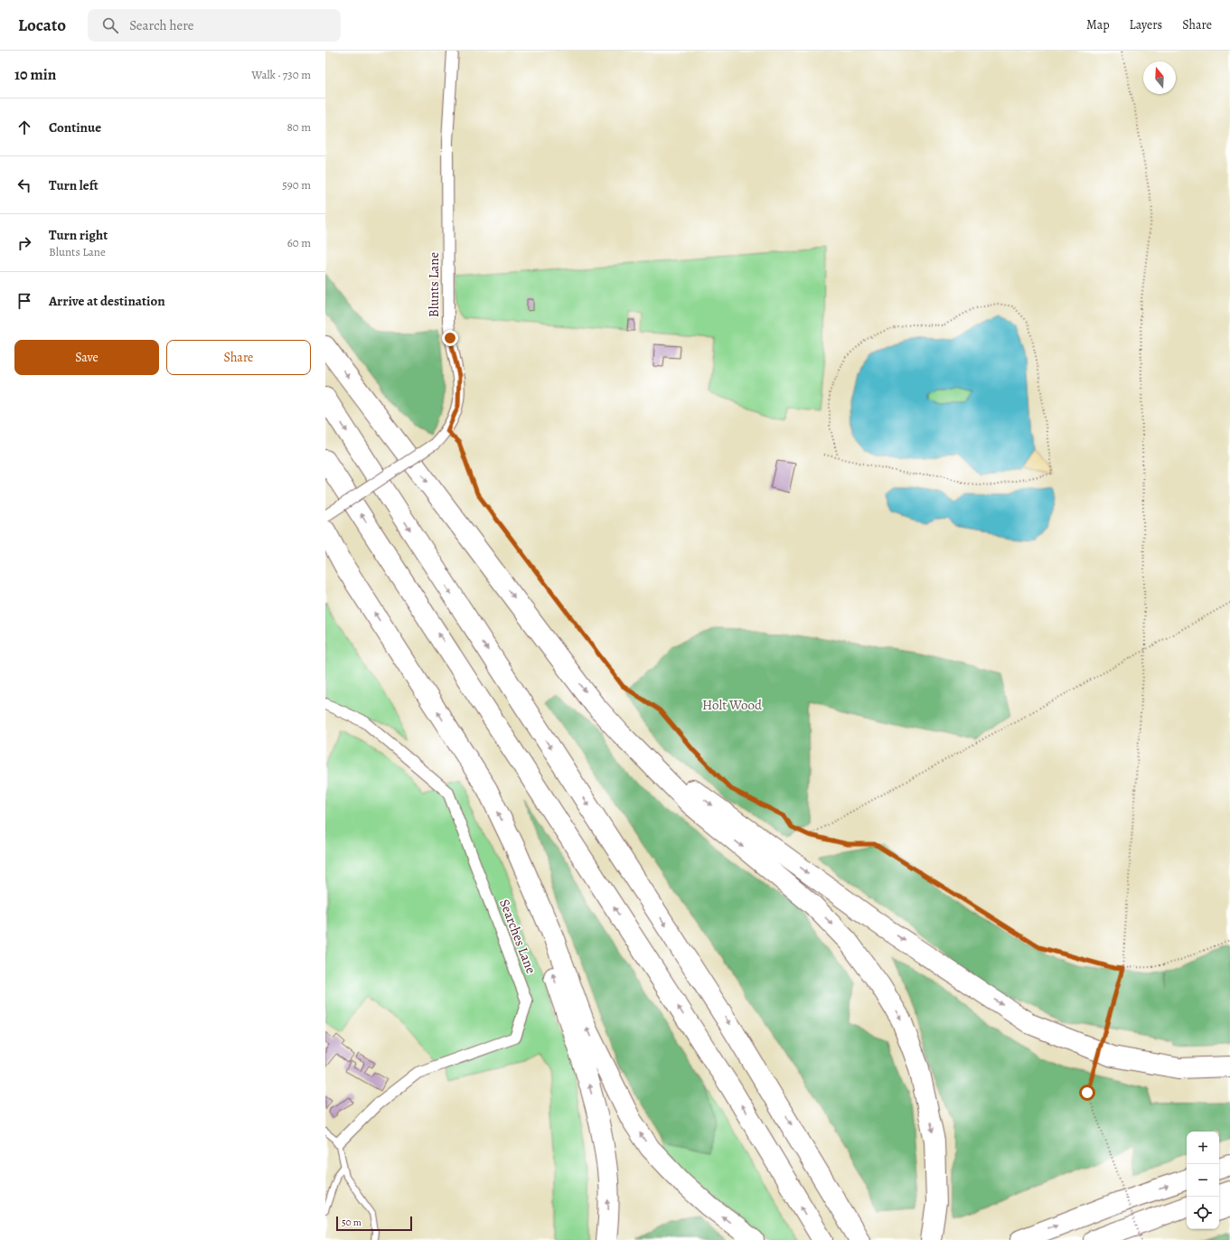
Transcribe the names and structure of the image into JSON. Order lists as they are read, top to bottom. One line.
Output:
{"streets":{"street":["Blunts Lane","Searches Lane"]},"parks":["Holt Wood"],"scale_bar":"50 m","north":"top","page":{"header":"Locato","search":"Search here","nav":["Map","Layers","Share"],"heading":["10 min","Walk · 730 m"],"list":[["Continue","80 m"],["Turn left","590 m"],["Turn right","Blunts Lane","60 m"],"Arrive at destination"],"buttons":["Save","Share"],"map_buttons":["+","−"],"scale":"50 m"}}
